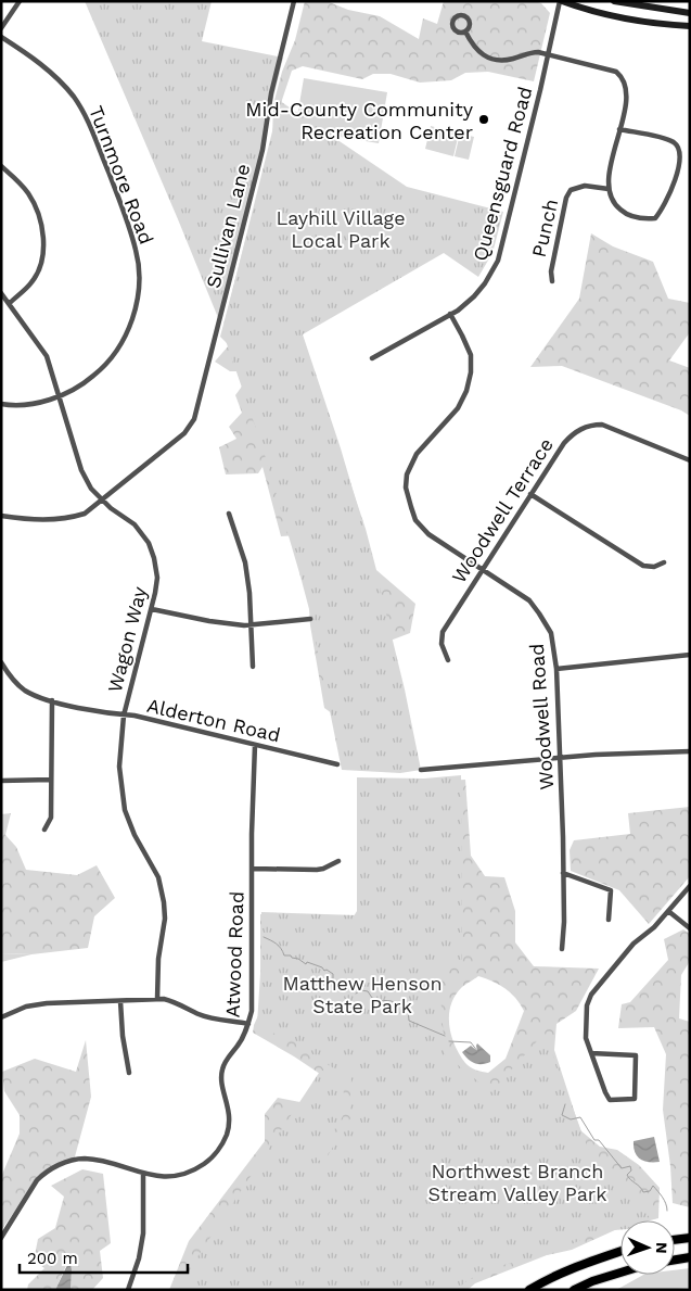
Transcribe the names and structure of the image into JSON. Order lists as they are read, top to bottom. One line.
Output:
{"streets":{"street":["Queensguard Road","Turnmore Road","Sullivan Lane","Punch","Woodwell Terrace","Wagon Way","Woodwell Road","Alderton Road","Atwood Road"]},"crossings":[["Queensguard Road","Woodwell Road"],["Turnmore Road","Wagon Way"],["Sullivan Lane","Wagon Way"],["Woodwell Terrace","Woodwell Road"],["Wagon Way","Alderton Road"],["Alderton Road","Atwood Road"]],"parks":["Layhill Village Local Park","Matthew Henson State Park","Northwest Branch Stream Valley Park"],"places":["Mid-County Community Recreation Center"],"scale_bar":"200 m","north":"right"}
